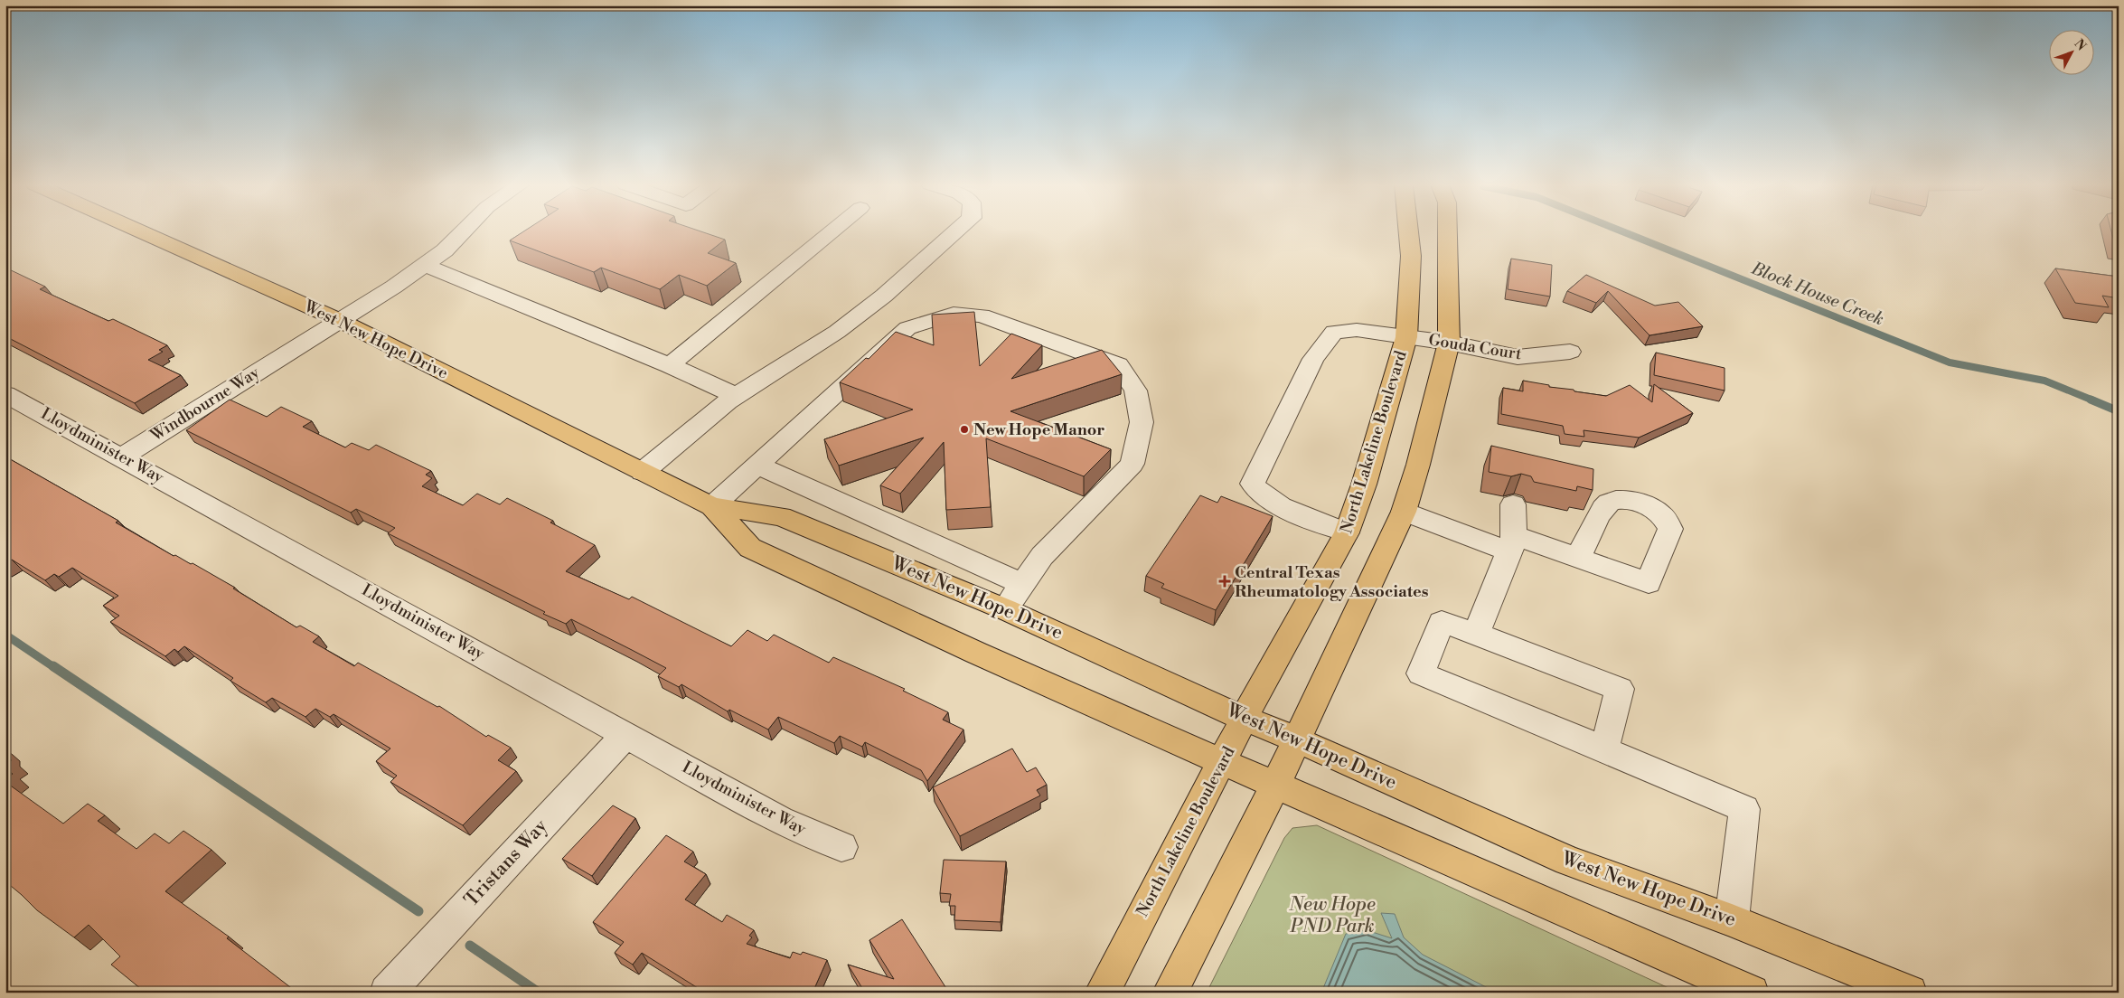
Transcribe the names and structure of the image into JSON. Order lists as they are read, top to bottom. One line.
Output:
{"streets":{"main road":["West New Hope Drive","North Lakeline Boulevard"],"street":["Gouda Court","Windbourne Way","Lloydminister Way","Tristans Way"]},"crossings":[["West New Hope Drive","Windbourne Way"],["West New Hope Drive","North Lakeline Boulevard"],["Gouda Court","North Lakeline Boulevard"],["Windbourne Way","Lloydminister Way"],["Lloydminister Way","Tristans Way"]],"water":["Block House Creek"],"parks":["New Hope PND Park"],"places":{"other":["New Hope Manor"],"health":["Central Texas Rheumatology Associates"]},"north":"top right"}
